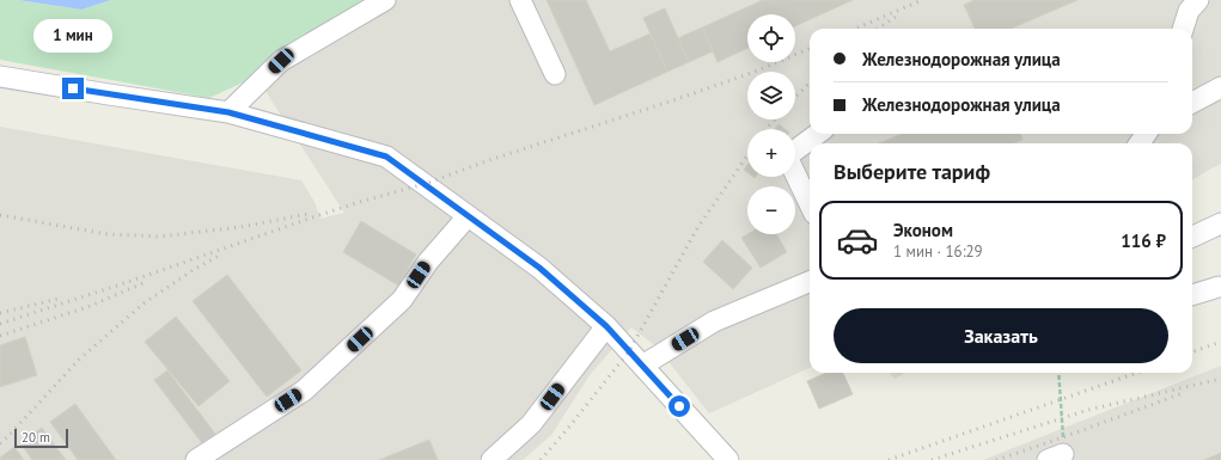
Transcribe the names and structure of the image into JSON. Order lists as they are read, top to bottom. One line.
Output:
{"scale_bar":"20 m","page":{"map_buttons":["+","−"],"bubble":"1 мин","banner":["Железнодорожная улица","Железнодорожная улица"],"heading":"Выберите тариф","list":[{"name":"Эконом","note":"1 мин · 16:29","value":"116 ₽"}],"buttons":"Заказать","scale":"20 m"}}
